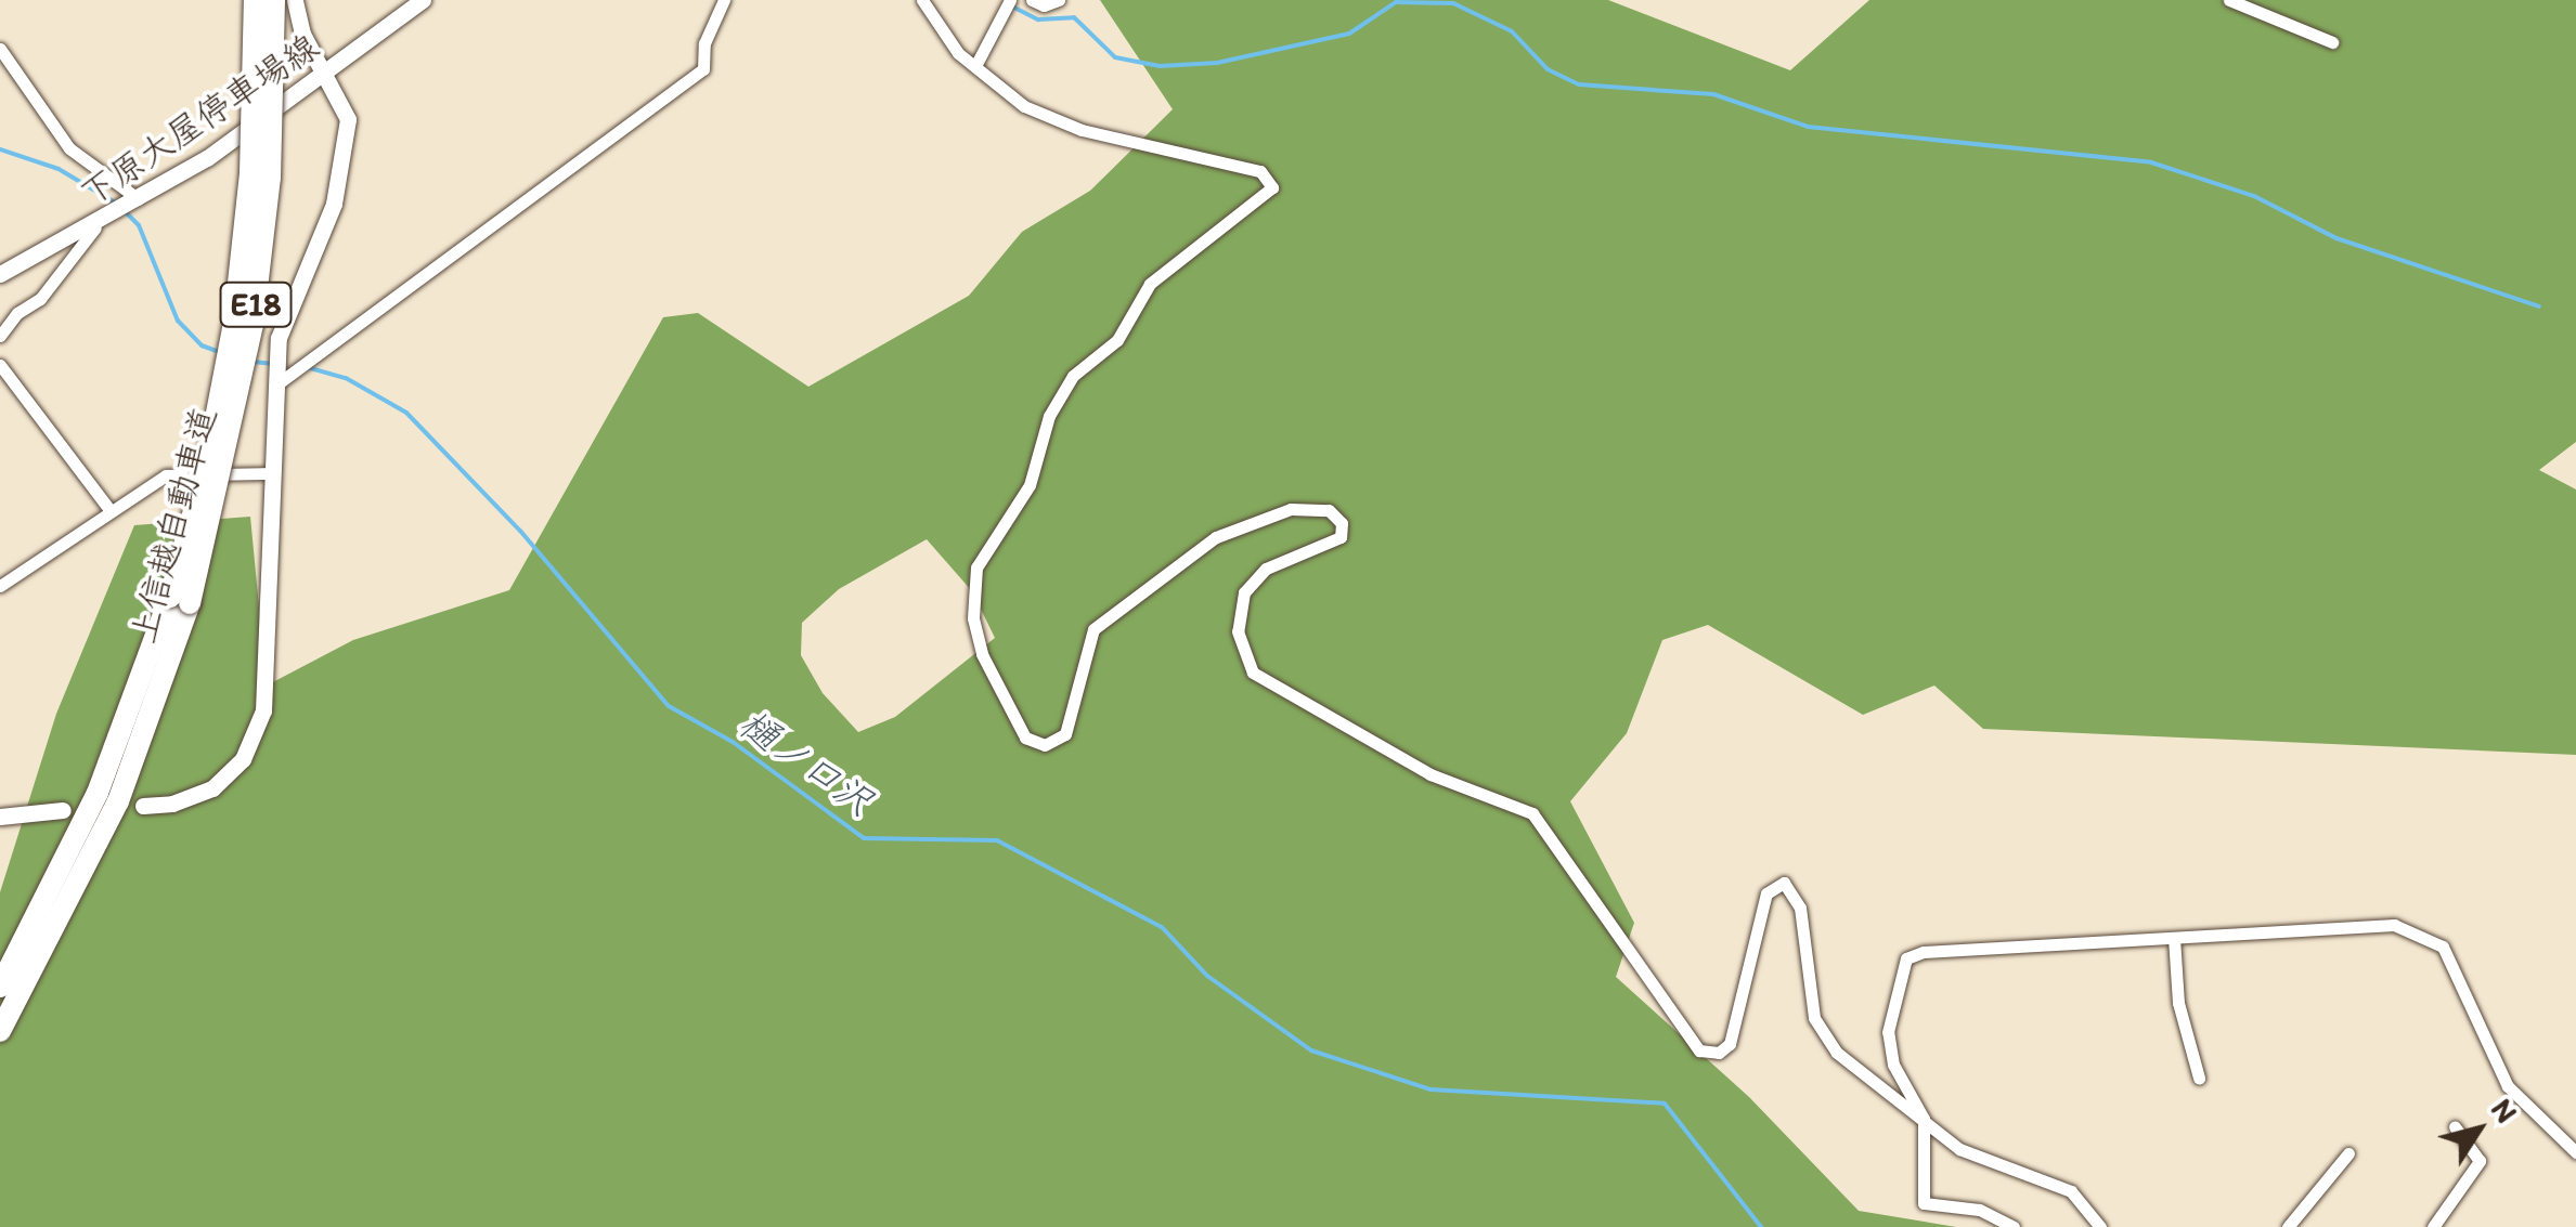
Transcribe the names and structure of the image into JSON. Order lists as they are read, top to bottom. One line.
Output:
{"streets":{"highway":["E18","上信越自動車道"],"street":["下原大屋停車場線"]},"water":["樋ノ口沢"],"north":"top right"}
